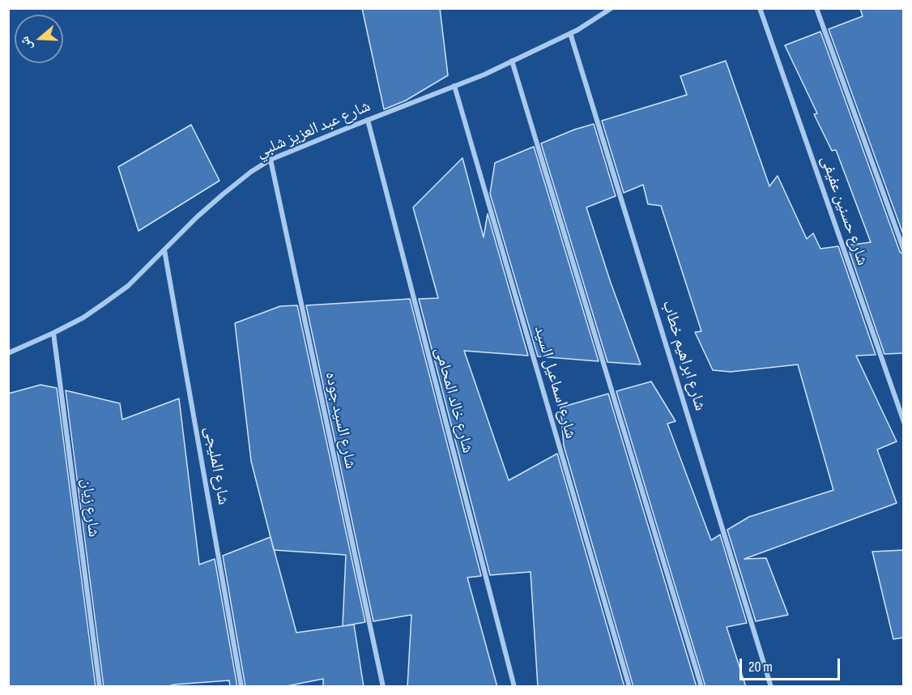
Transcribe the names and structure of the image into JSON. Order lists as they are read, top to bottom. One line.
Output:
{"streets":{"street":["شارع عبد العزيز شلبي","شارع حسنين عفيفى","شارع ابراهيم خطاب","شارع اسماعيل السيد","شارع خالد المحامى","شارع السيد جوده","شارع المليجى","شارع زيان"]},"crossings":[["شارع عبد العزيز شلبي","شارع ابراهيم خطاب"],["شارع عبد العزيز شلبي","شارع اسماعيل السيد"],["شارع عبد العزيز شلبي","شارع خالد المحامى"],["شارع عبد العزيز شلبي","شارع السيد جوده"],["شارع عبد العزيز شلبي","شارع المليجى"],["شارع عبد العزيز شلبي","شارع زيان"]],"scale_bar":"20 m","north":"left"}
